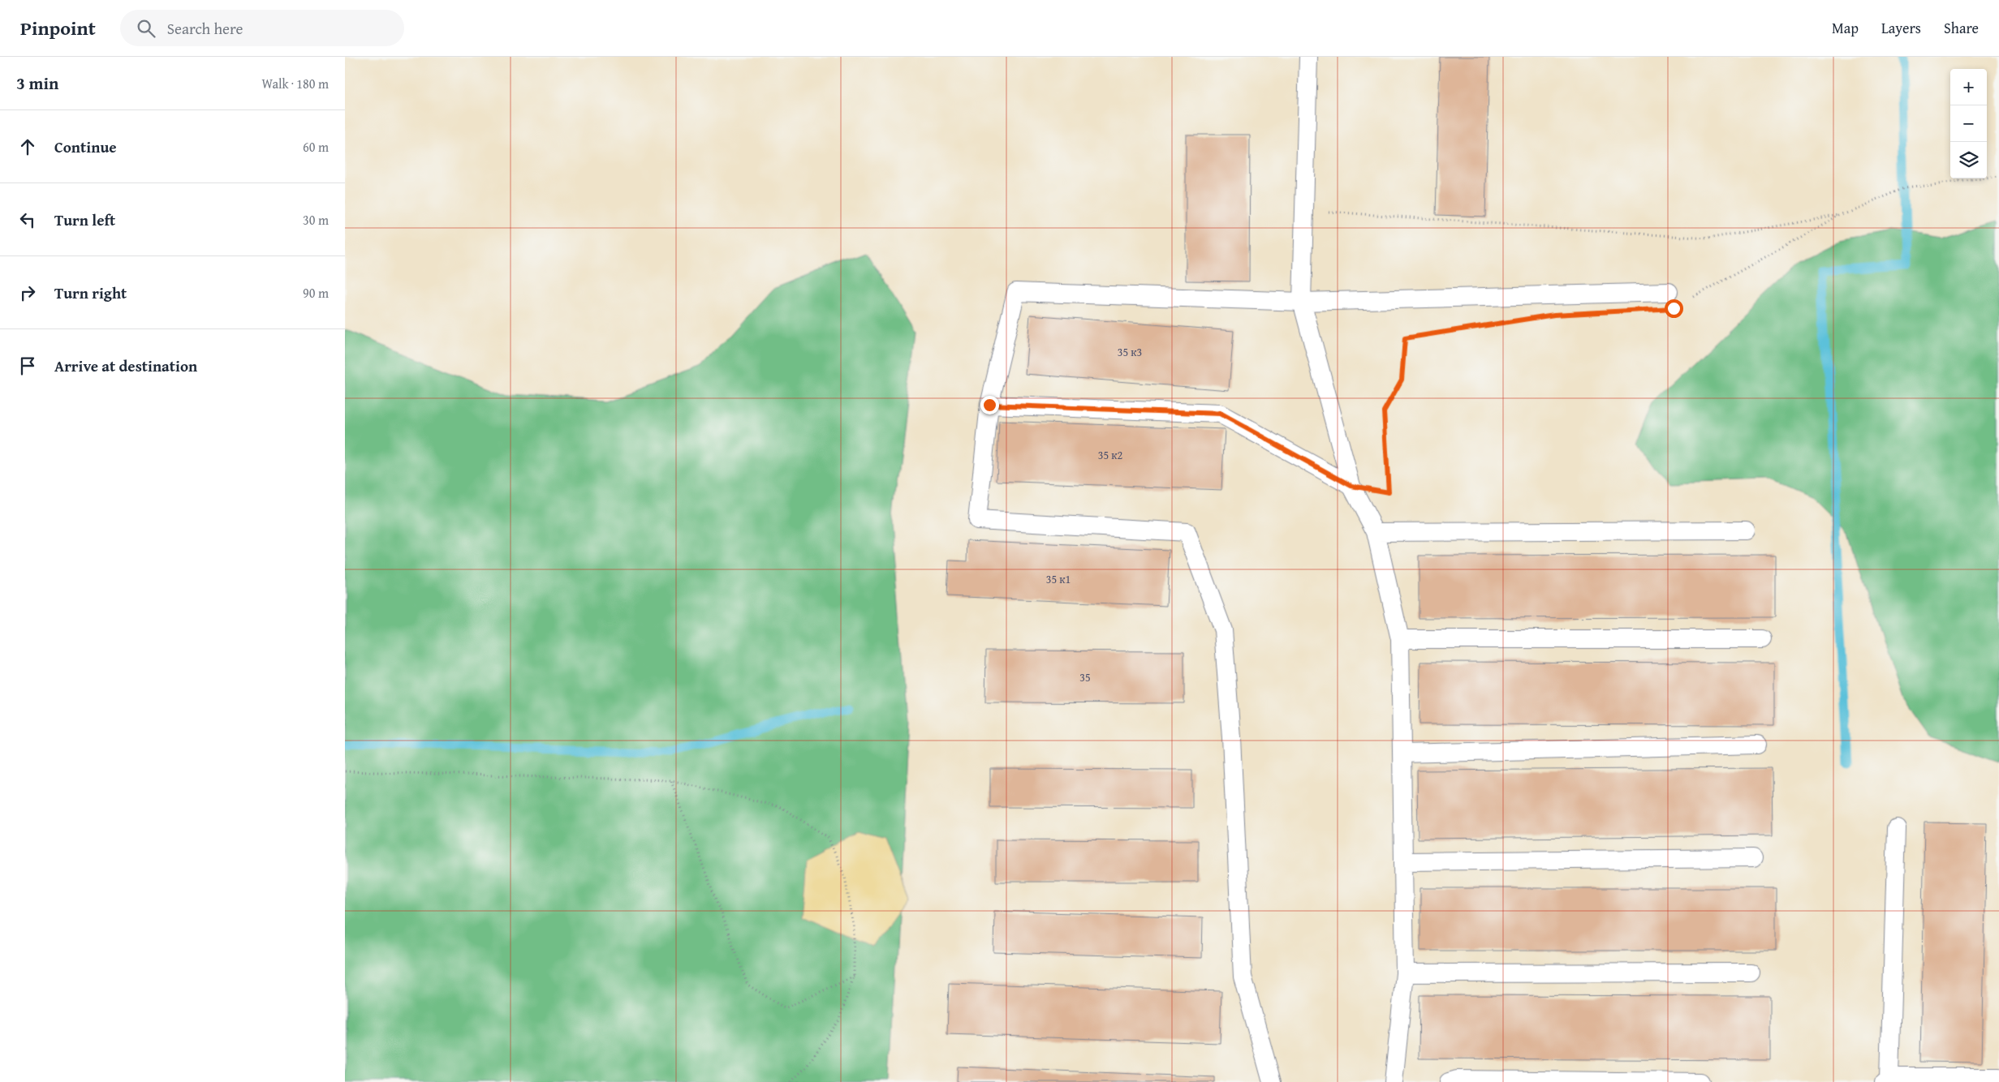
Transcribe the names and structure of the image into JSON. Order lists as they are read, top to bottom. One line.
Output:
{"house_numbers":["35 к3","35 к2","35 к1","35"],"page":{"header":"Pinpoint","search":"Search here","nav":["Map","Layers","Share"],"heading":["3 min","Walk · 180 m"],"map_buttons":["+","−"],"list":[["Continue","60 m"],["Turn left","30 m"],["Turn right","90 m"],"Arrive at destination"]}}
